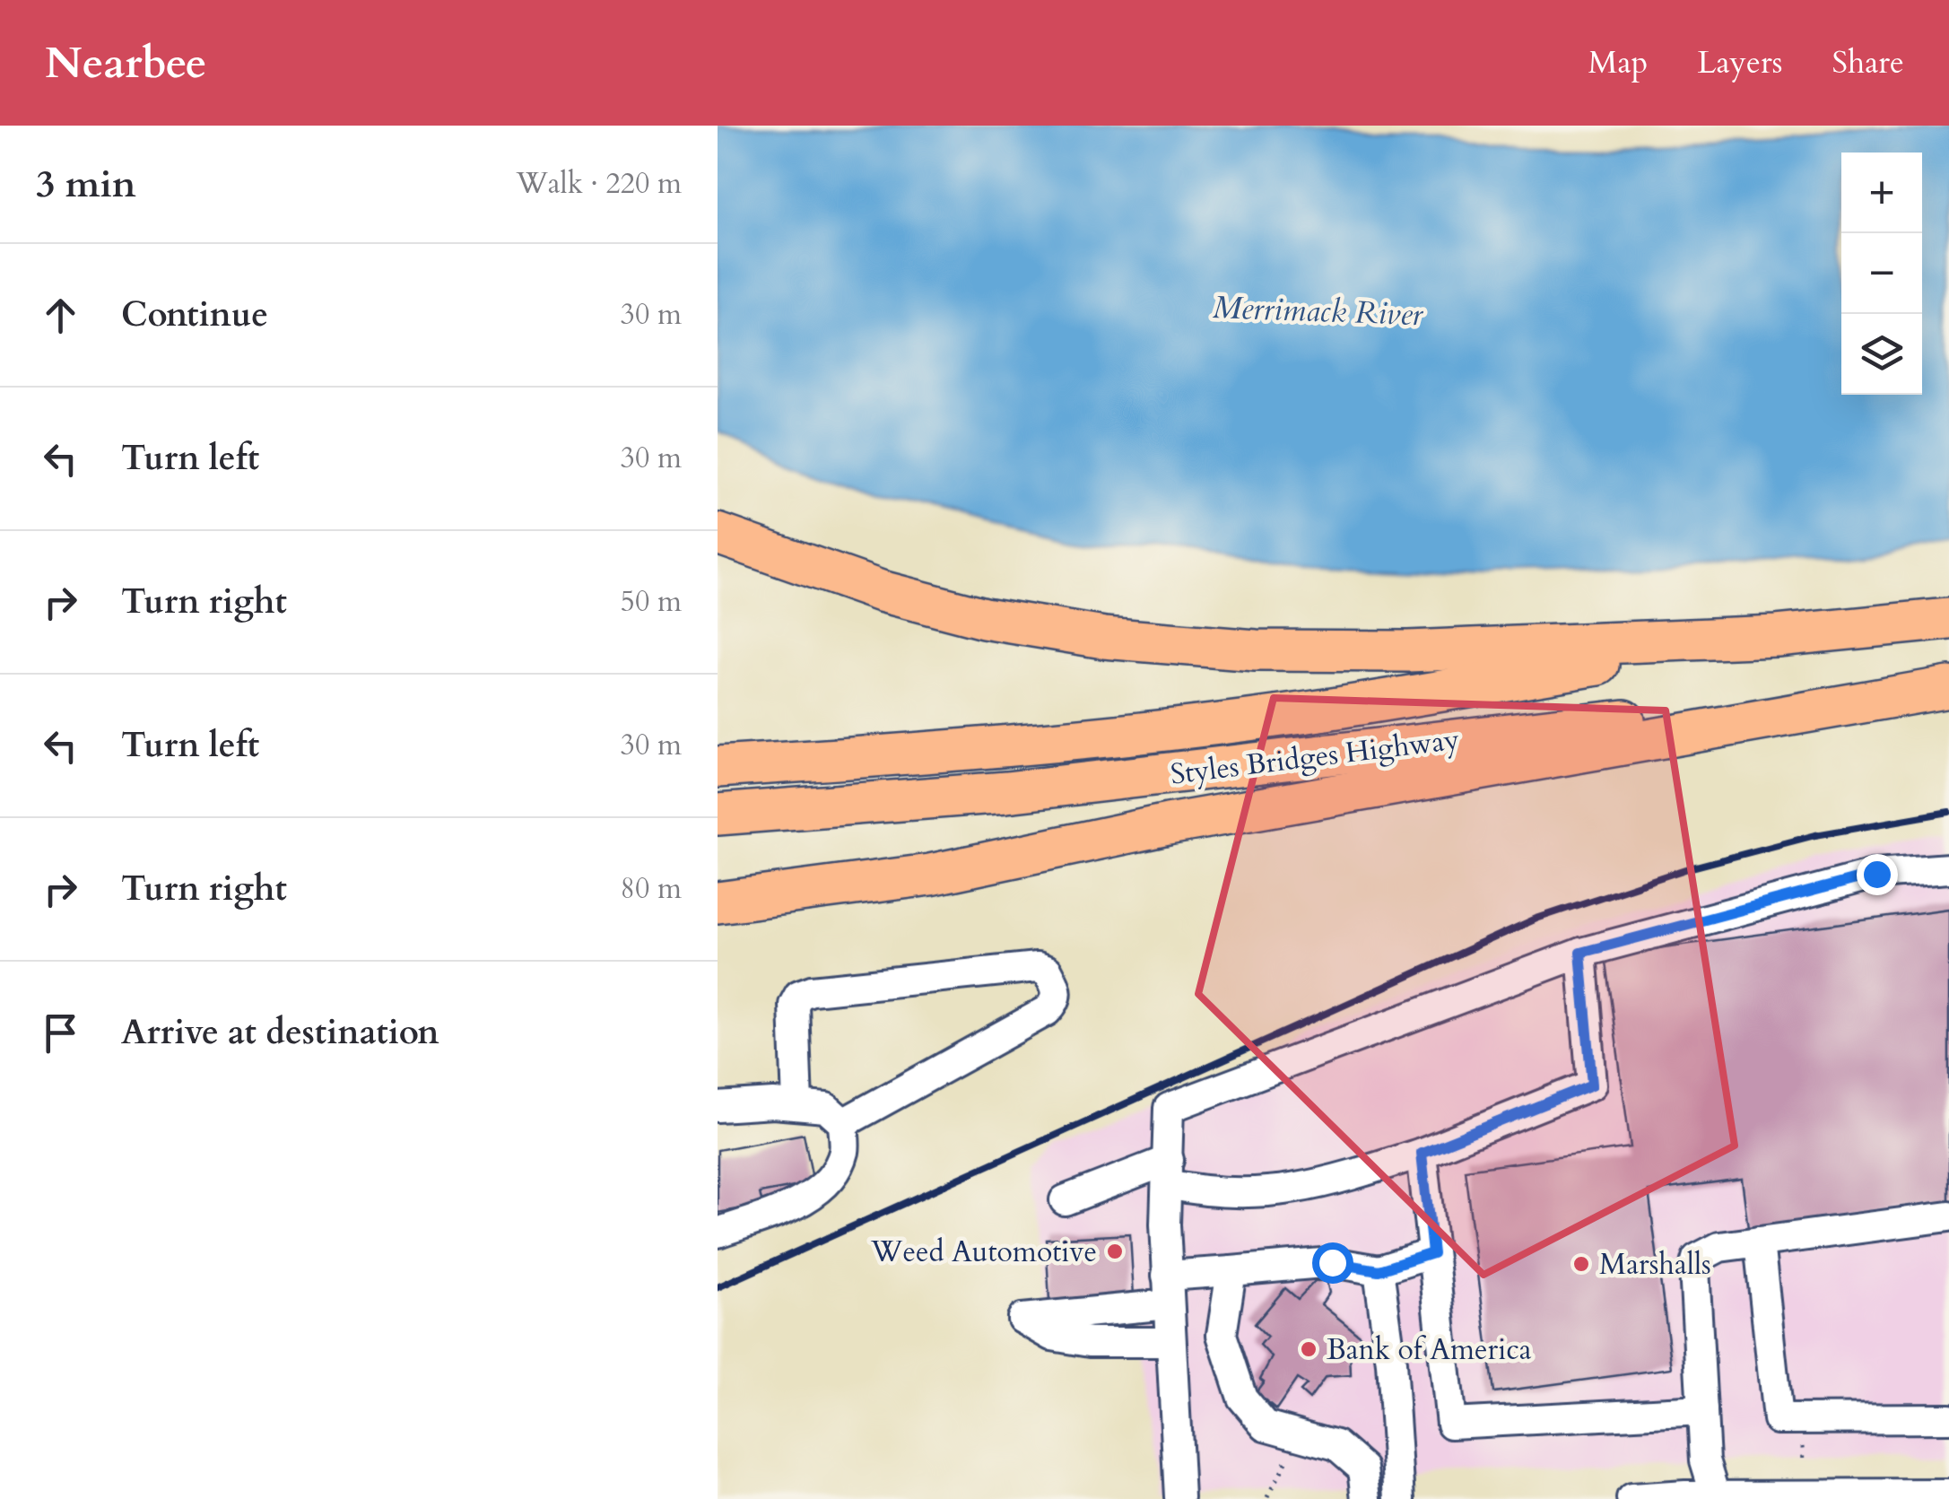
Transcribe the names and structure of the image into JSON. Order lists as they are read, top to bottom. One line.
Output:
{"streets":{"highway":["Styles Bridges Highway"]},"water":["Merrimack River"],"places":["Weed Automotive","Marshalls","Bank of America"],"page":{"header":"Nearbee","nav":["Map","Layers","Share"],"heading":["3 min","Walk · 220 m"],"map_buttons":["+","−"],"list":[["Continue","30 m"],["Turn left","30 m"],["Turn right","50 m"],["Turn left","30 m"],["Turn right","80 m"],"Arrive at destination"]}}
